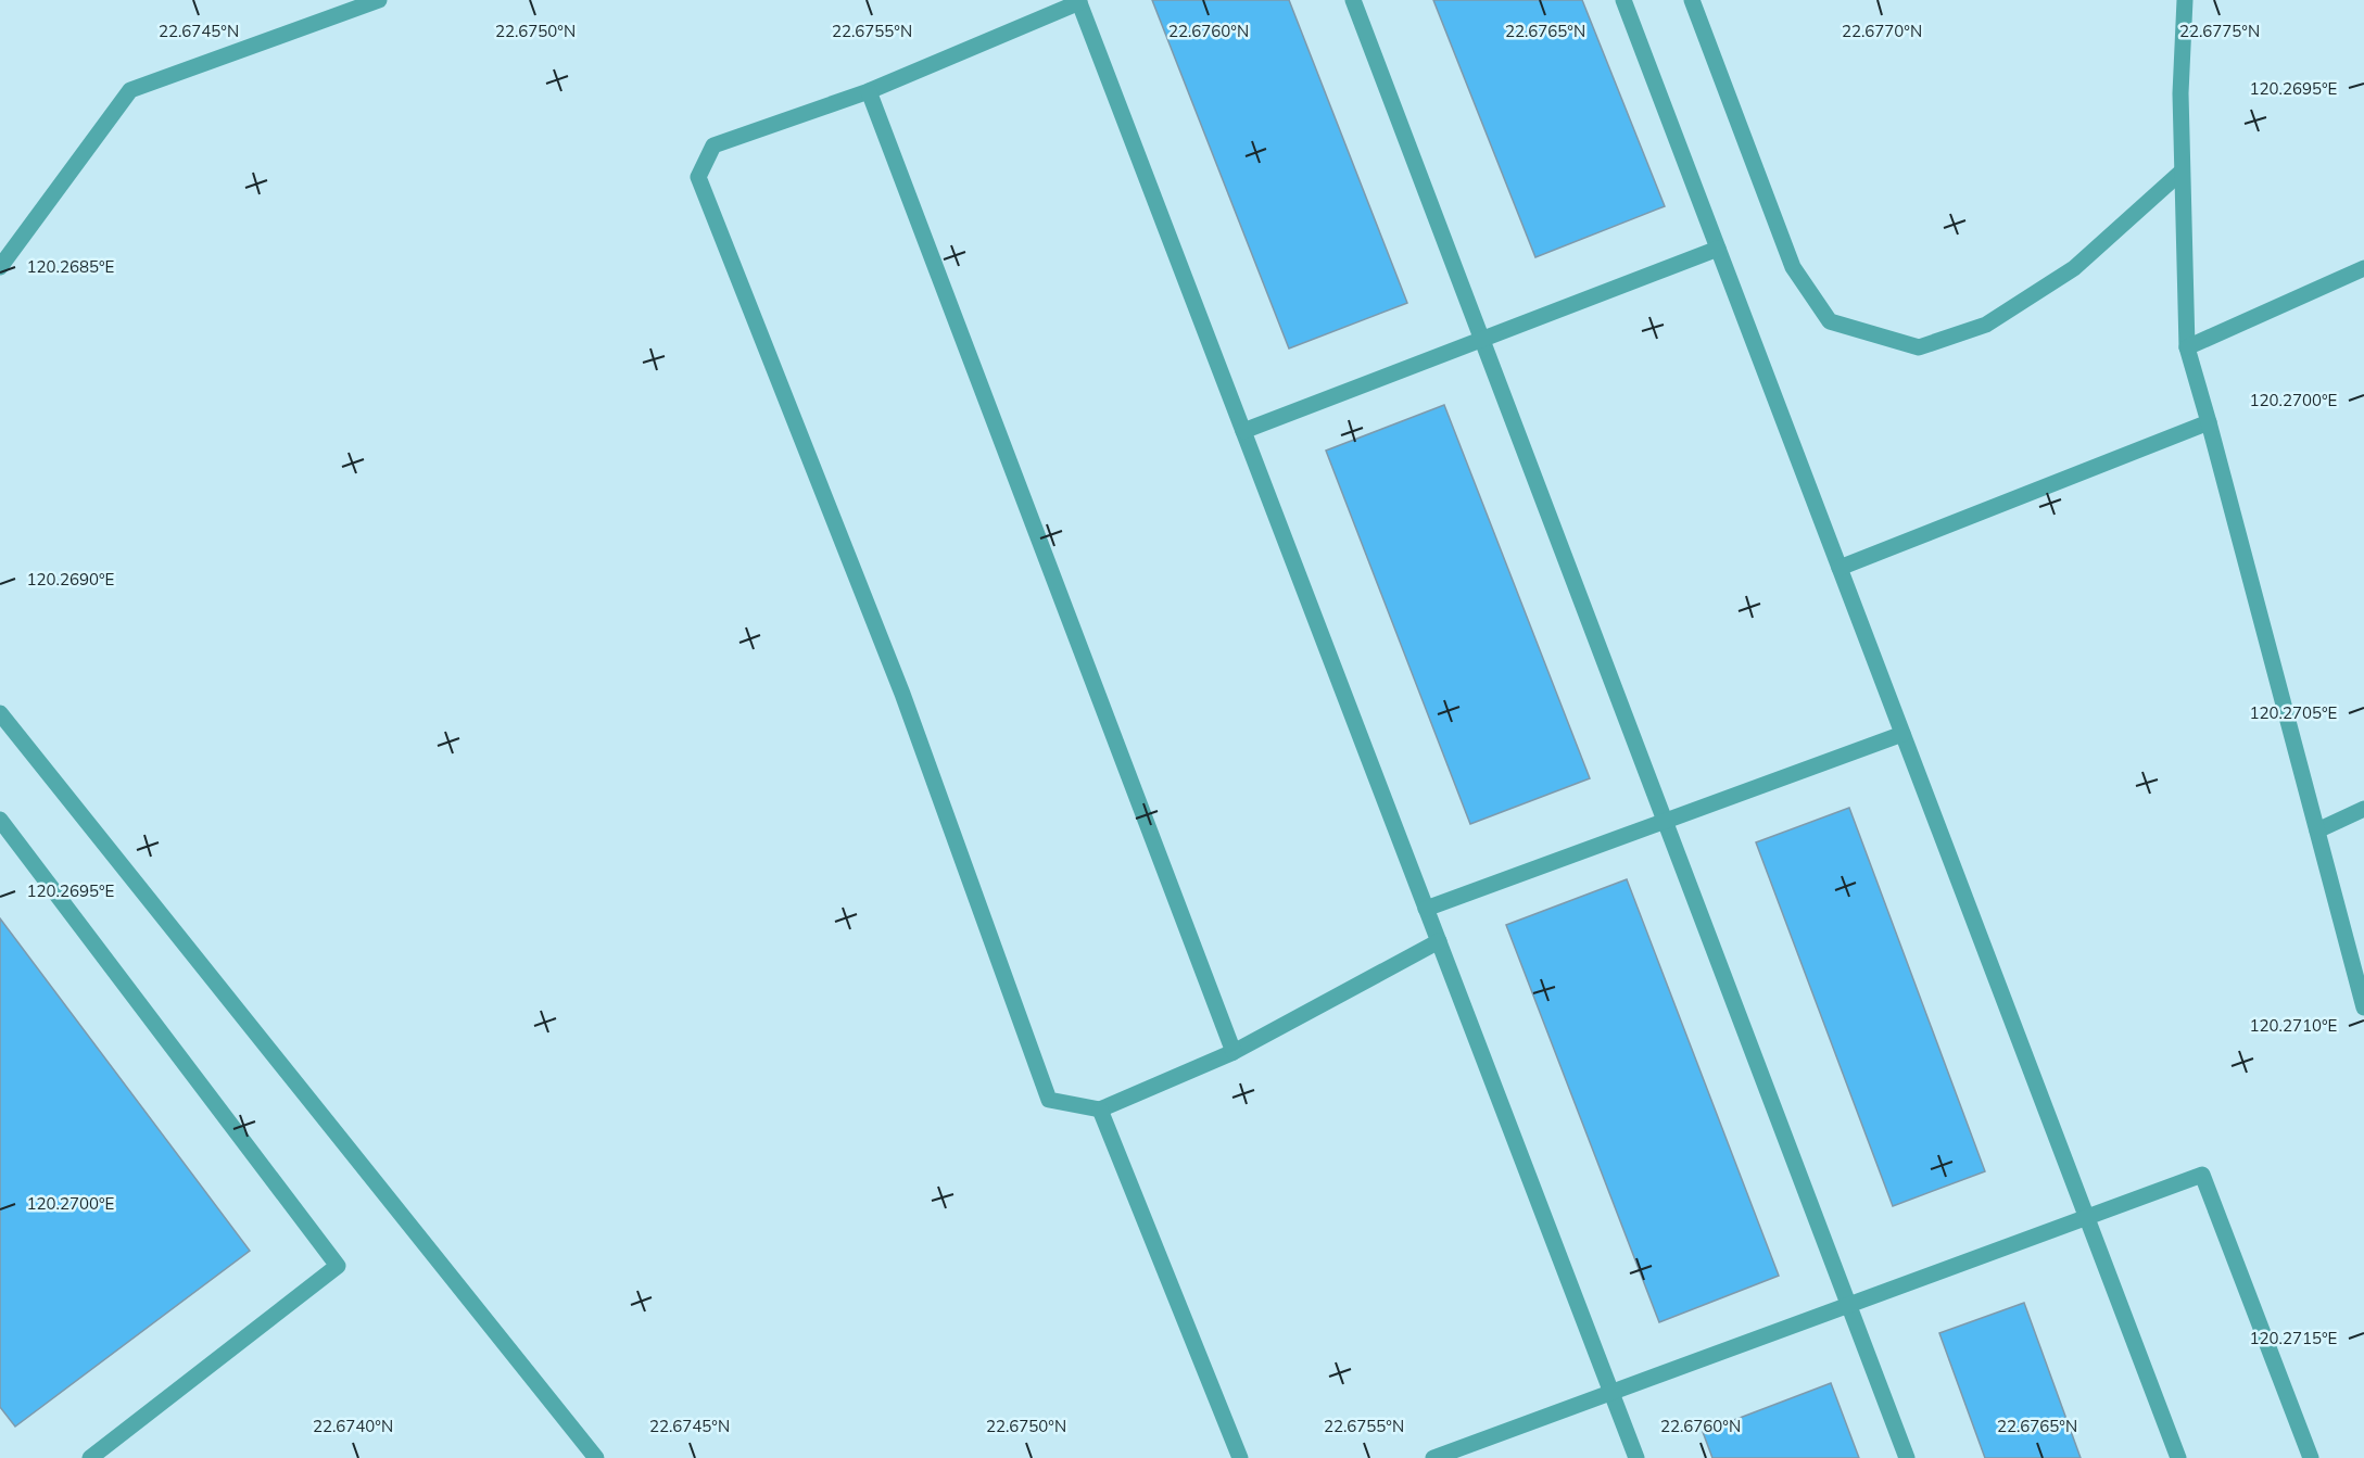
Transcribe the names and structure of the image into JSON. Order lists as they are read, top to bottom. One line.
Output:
{"coordinates":["22.6745°N","22.6750°N","22.6765°N","22.6770°N","22.6755°N","22.6760°N","22.6775°N","120.2695°E","120.2685°E","120.2700°E","120.2690°E","120.2705°E","120.2710°E","120.2715°E","22.6740°N"]}
